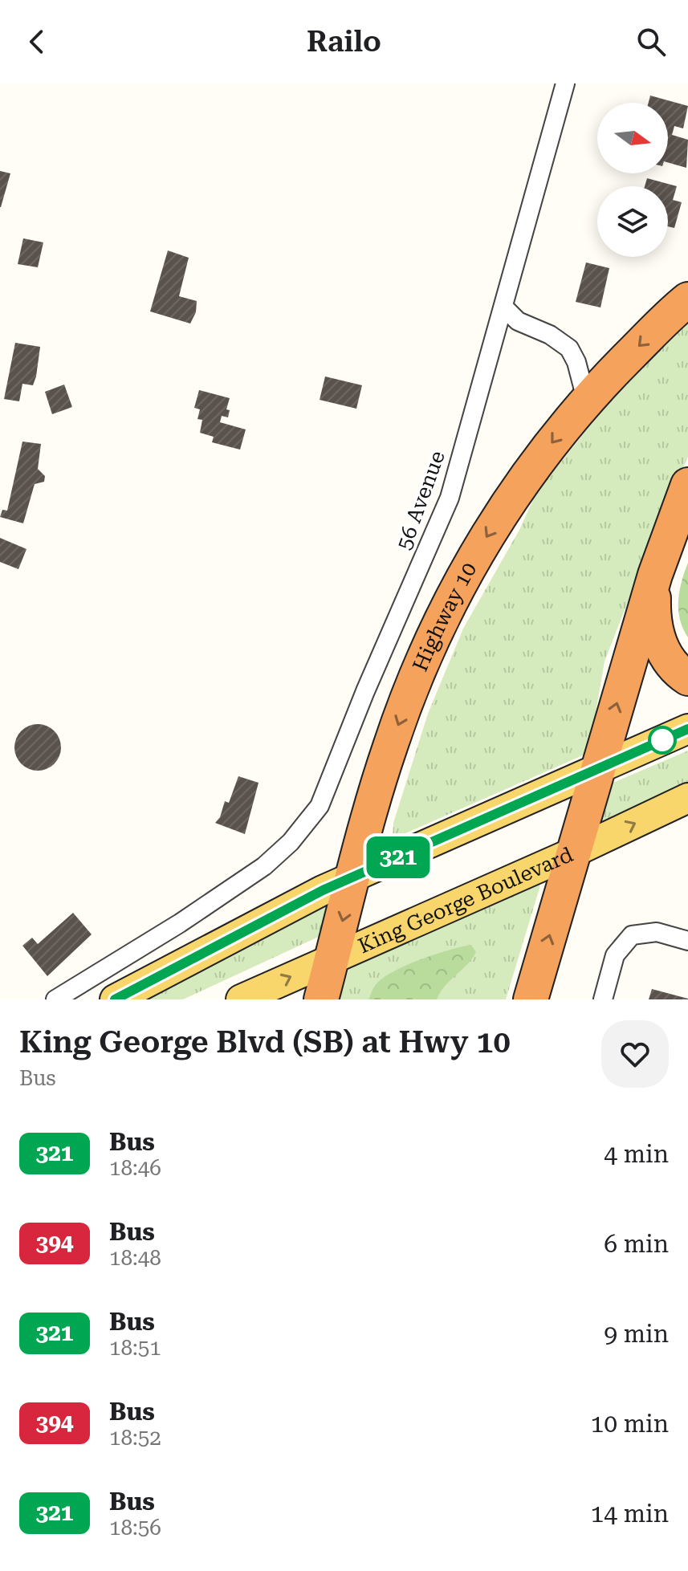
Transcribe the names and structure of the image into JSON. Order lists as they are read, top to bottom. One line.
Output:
{"streets":{"highway":["Highway 10"],"main road":["King George Boulevard"],"street":["56 Avenue"]},"crossings":[["Highway 10","King George Boulevard"]],"lines":["bus line 321"],"north":"right","page":{"header":"Railo","on_map":"321","heading":["King George Blvd (SB) at Hwy 10","Bus"],"list":[{"mark":"321","name":"Bus","note":"18:46","value":"4 min"},{"mark":"394","name":"Bus","note":"18:48","value":"6 min"},{"mark":"321","name":"Bus","note":"18:51","value":"9 min"},{"mark":"394","name":"Bus","note":"18:52","value":"10 min"},{"mark":"321","name":"Bus","note":"18:56","value":"14 min"}]}}
